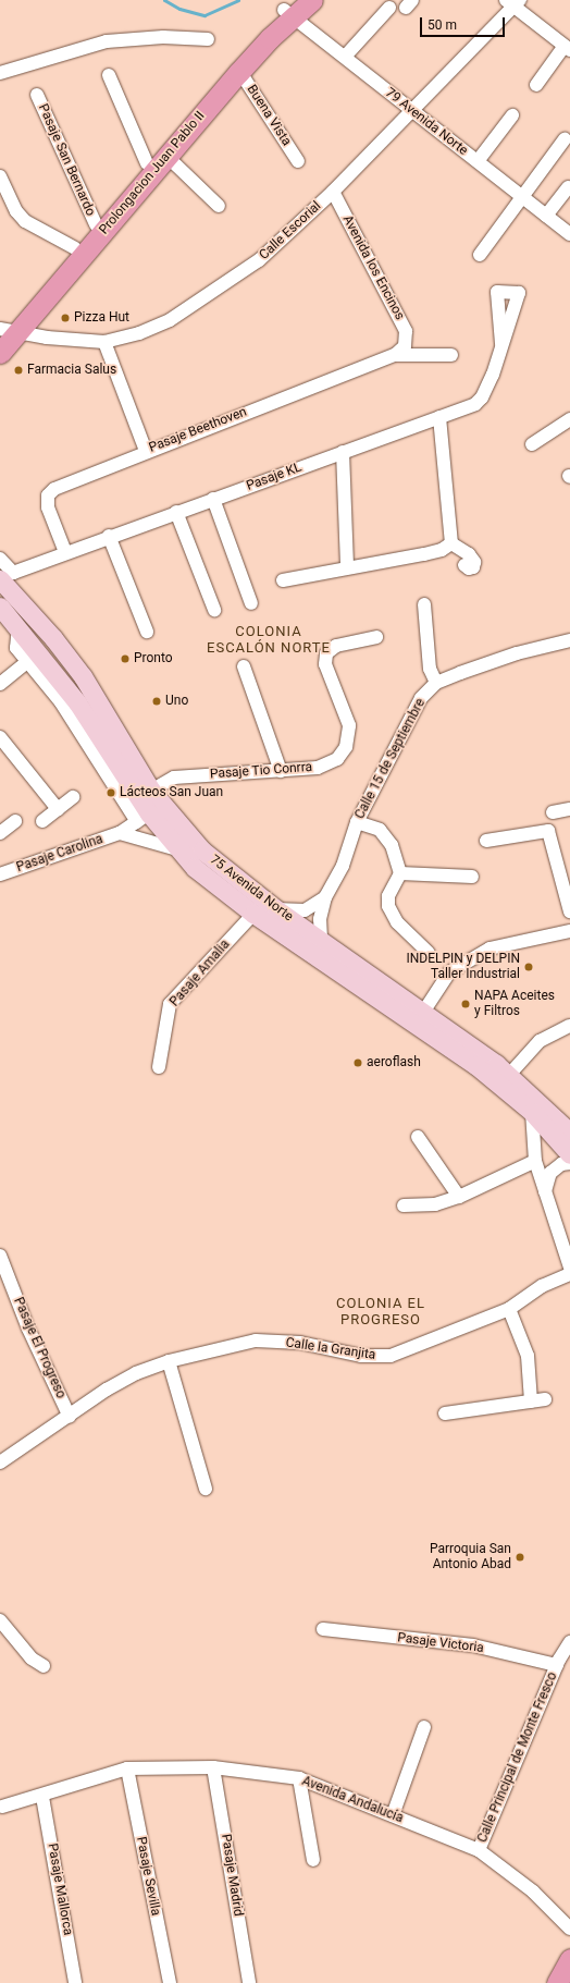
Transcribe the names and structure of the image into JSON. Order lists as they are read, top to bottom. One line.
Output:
{"streets":{"main road":["Prolongacion Juan Pablo II","75 Avenida Norte"],"street":["Buena Vista","79 Avenida Norte","Pasaje San Bernardo","Calle Escorial","Avenida los Encinos","Pasaje Beethoven","Pasaje KL","Calle 15 de Septiembre","Pasaje Tio Conrra","Pasaje Carolina","Pasaje Amalia","Pasaje El Progreso","Calle la Granjita","Pasaje Victoria","Calle Principal de Monte Fresco","Avenida Andalucía","Pasaje Madrid","Pasaje Sevilla","Pasaje Mallorca"]},"crossings":[["Buena Vista","Prolongacion Juan Pablo II"],["79 Avenida Norte","Prolongacion Juan Pablo II"],["79 Avenida Norte","Calle Escorial"],["Pasaje San Bernardo","Prolongacion Juan Pablo II"],["Prolongacion Juan Pablo II","Calle Escorial"],["Calle Escorial","Avenida los Encinos"],["Avenida los Encinos","Pasaje Beethoven"],["Pasaje Beethoven","Pasaje KL"],["Calle 15 de Septiembre","75 Avenida Norte"],["Pasaje Tio Conrra","75 Avenida Norte"],["Pasaje Carolina","75 Avenida Norte"],["75 Avenida Norte","Pasaje Amalia"],["Pasaje El Progreso","Calle la Granjita"],["Pasaje Victoria","Calle Principal de Monte Fresco"],["Calle Principal de Monte Fresco","Avenida Andalucía"],["Avenida Andalucía","Pasaje Madrid"],["Avenida Andalucía","Pasaje Sevilla"],["Avenida Andalucía","Pasaje Mallorca"]],"districts":["COLONIA ESCALÓN NORTE","COLONIA EL PROGRESO"],"places":["Pizza Hut","Farmacia Salus","Pronto","Uno","Lácteos San Juan","INDELPIN y DELPIN Taller Industrial","NAPA Aceites y Filtros","aeroflash","Parroquia San Antonio Abad"],"scale_bar":"50 m"}
